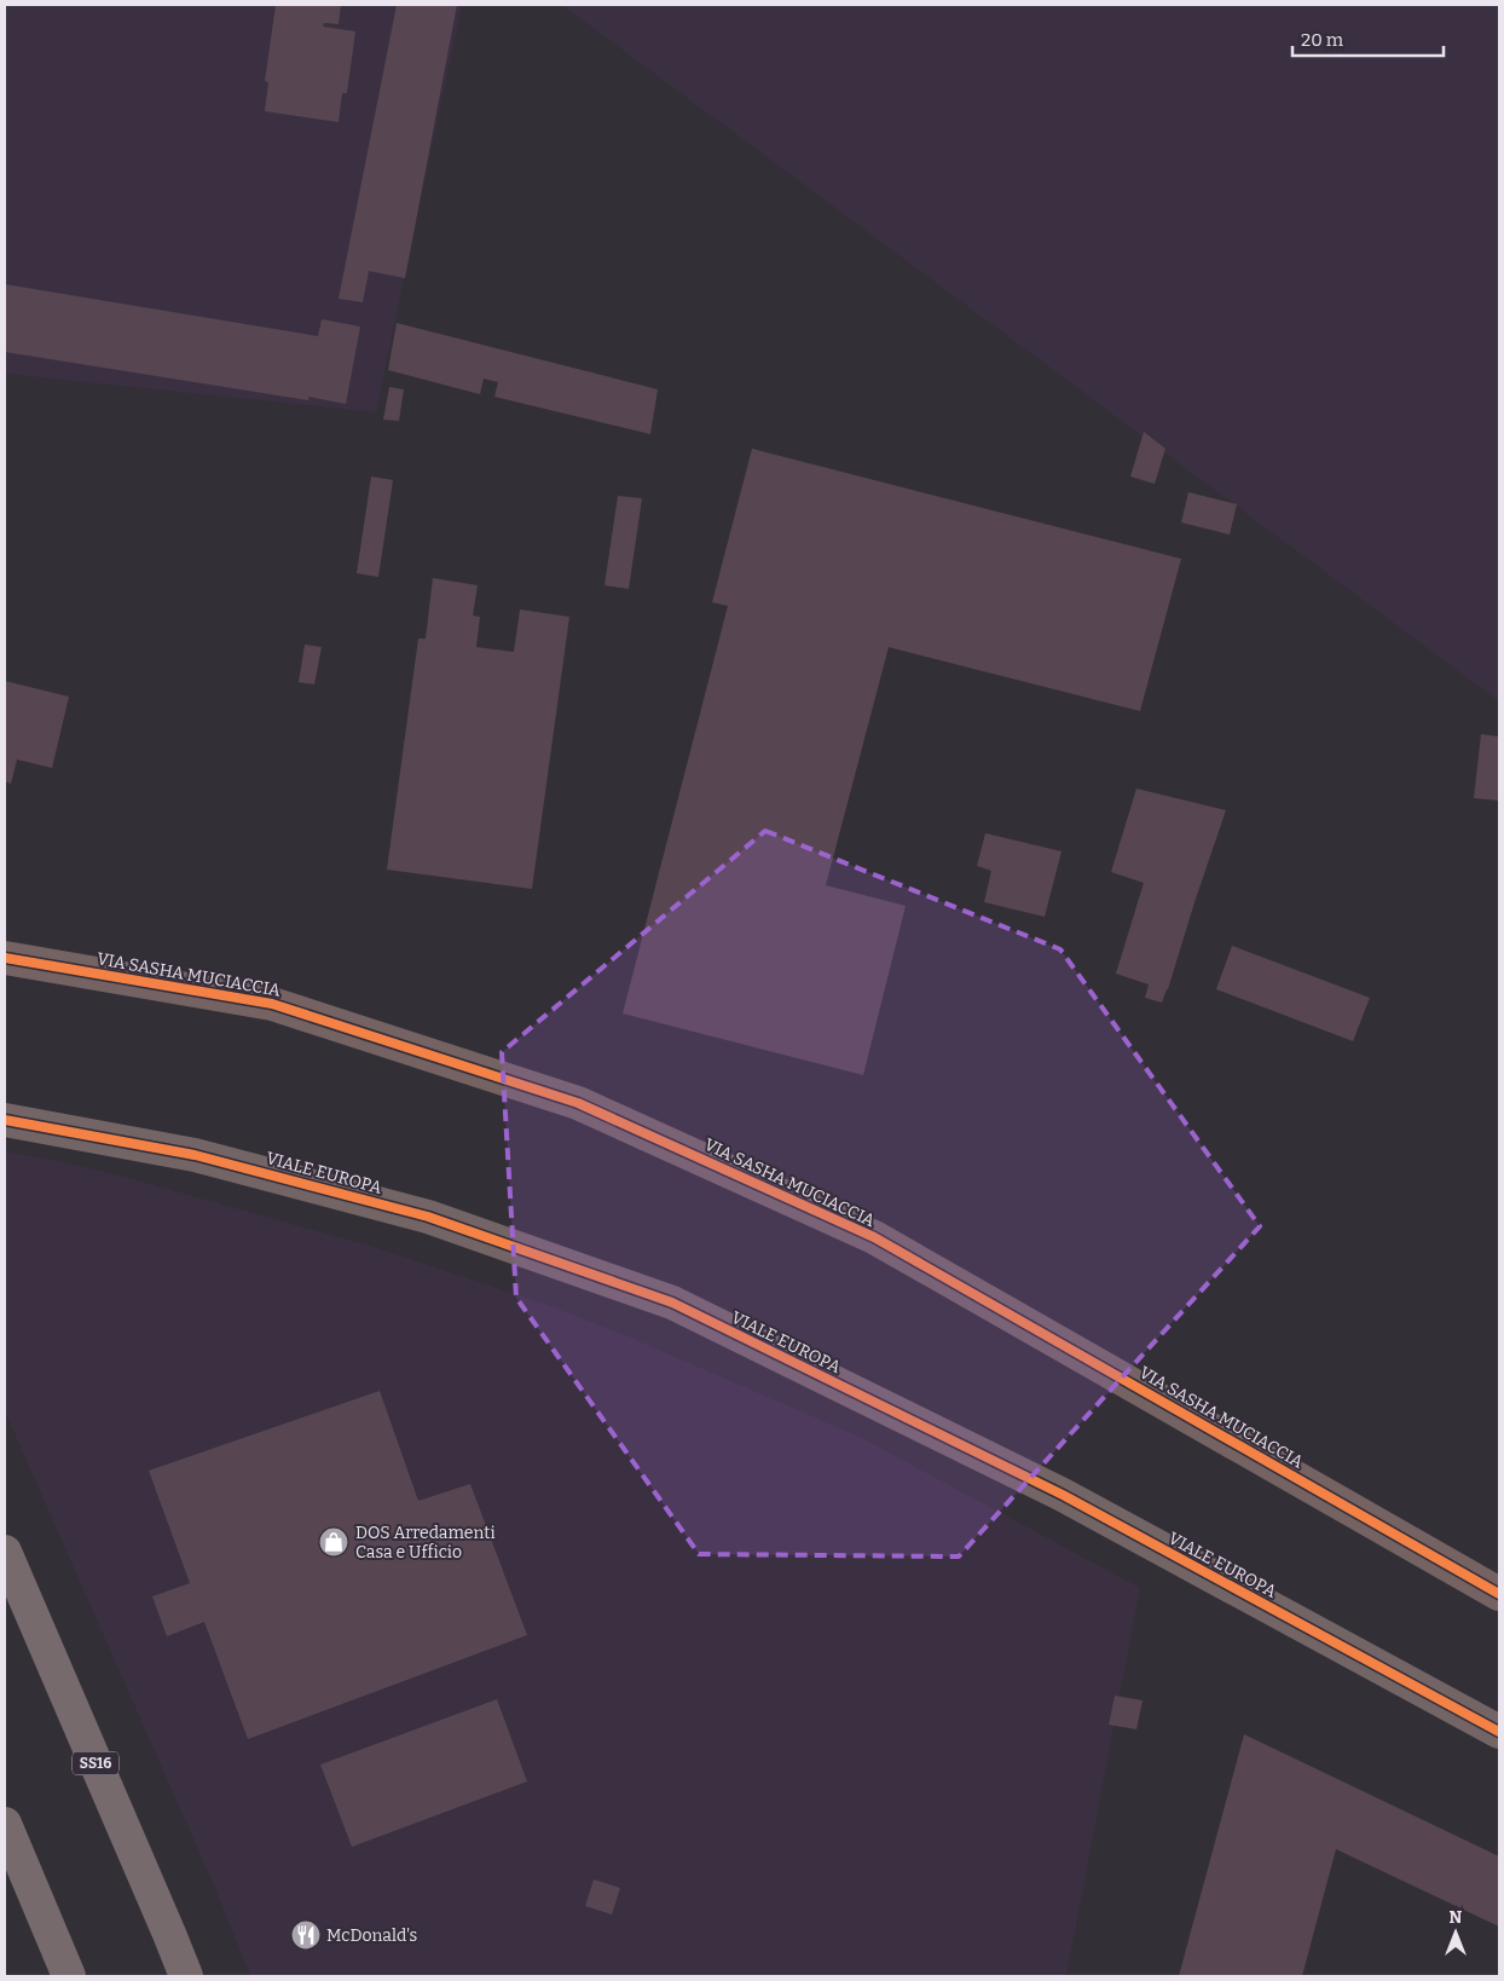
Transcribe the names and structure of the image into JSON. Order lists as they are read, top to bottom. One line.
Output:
{"streets":{"highway":["SS16"],"main road":["VIALE EUROPA"],"street":["VIA SASHA MUCIACCIA"]},"places":{"shop":["DOS Arredamenti Casa e Ufficio"],"restaurant":["McDonald's"]},"scale_bar":"20 m","north":"top"}
